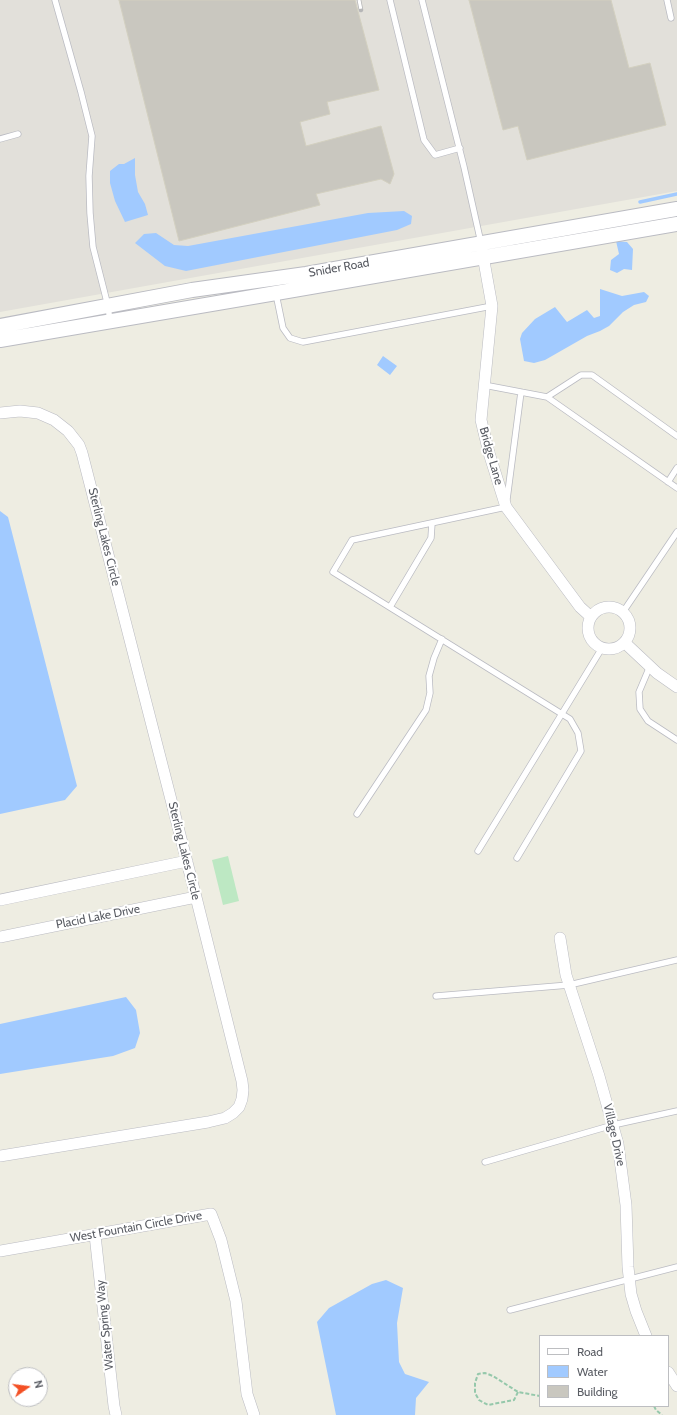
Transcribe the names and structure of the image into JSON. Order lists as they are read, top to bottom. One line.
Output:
{"streets":{"street":["Snider Road","Bridge Lane","Sterling Lakes Circle","Placid Lake Drive","Village Drive","West Fountain Circle Drive","Water Spring Way"]},"crossings":[["Snider Road","Bridge Lane"],["Sterling Lakes Circle","Placid Lake Drive"],["West Fountain Circle Drive","Water Spring Way"]],"legend":["Road","Water","Building"],"north":"right"}
